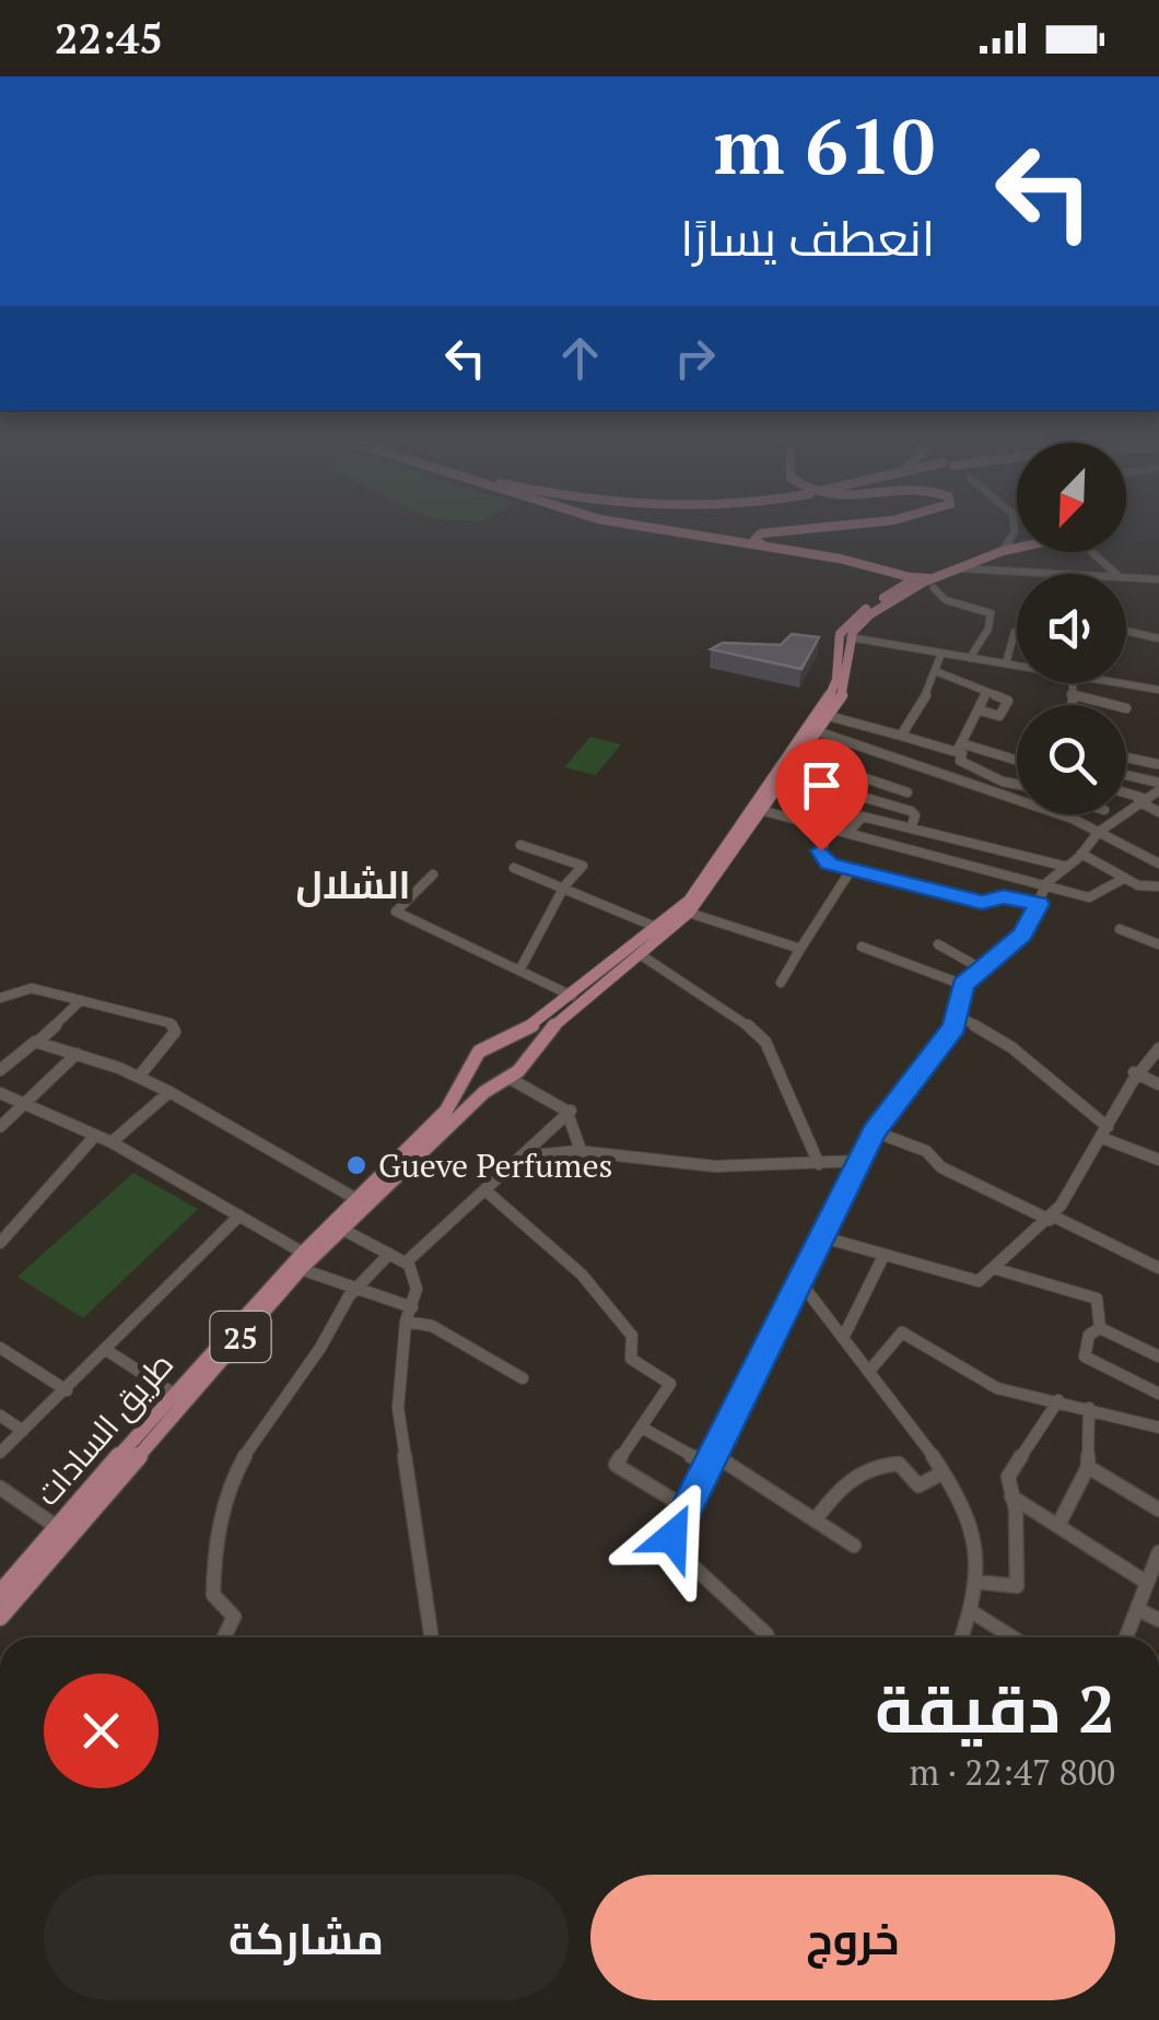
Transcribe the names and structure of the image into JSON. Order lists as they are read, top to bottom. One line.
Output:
{"streets":{"main road":["25","طريق السادات"]},"districts":["الشلال"],"places":["Gueve Perfumes"],"north":"bottom left","page":{"status":"22:45","turn":["610 m","انعطف يسارًا"],"heading":["2 دقيقة","800 m · 22:47"],"buttons":["خروج","مشاركة"]}}
